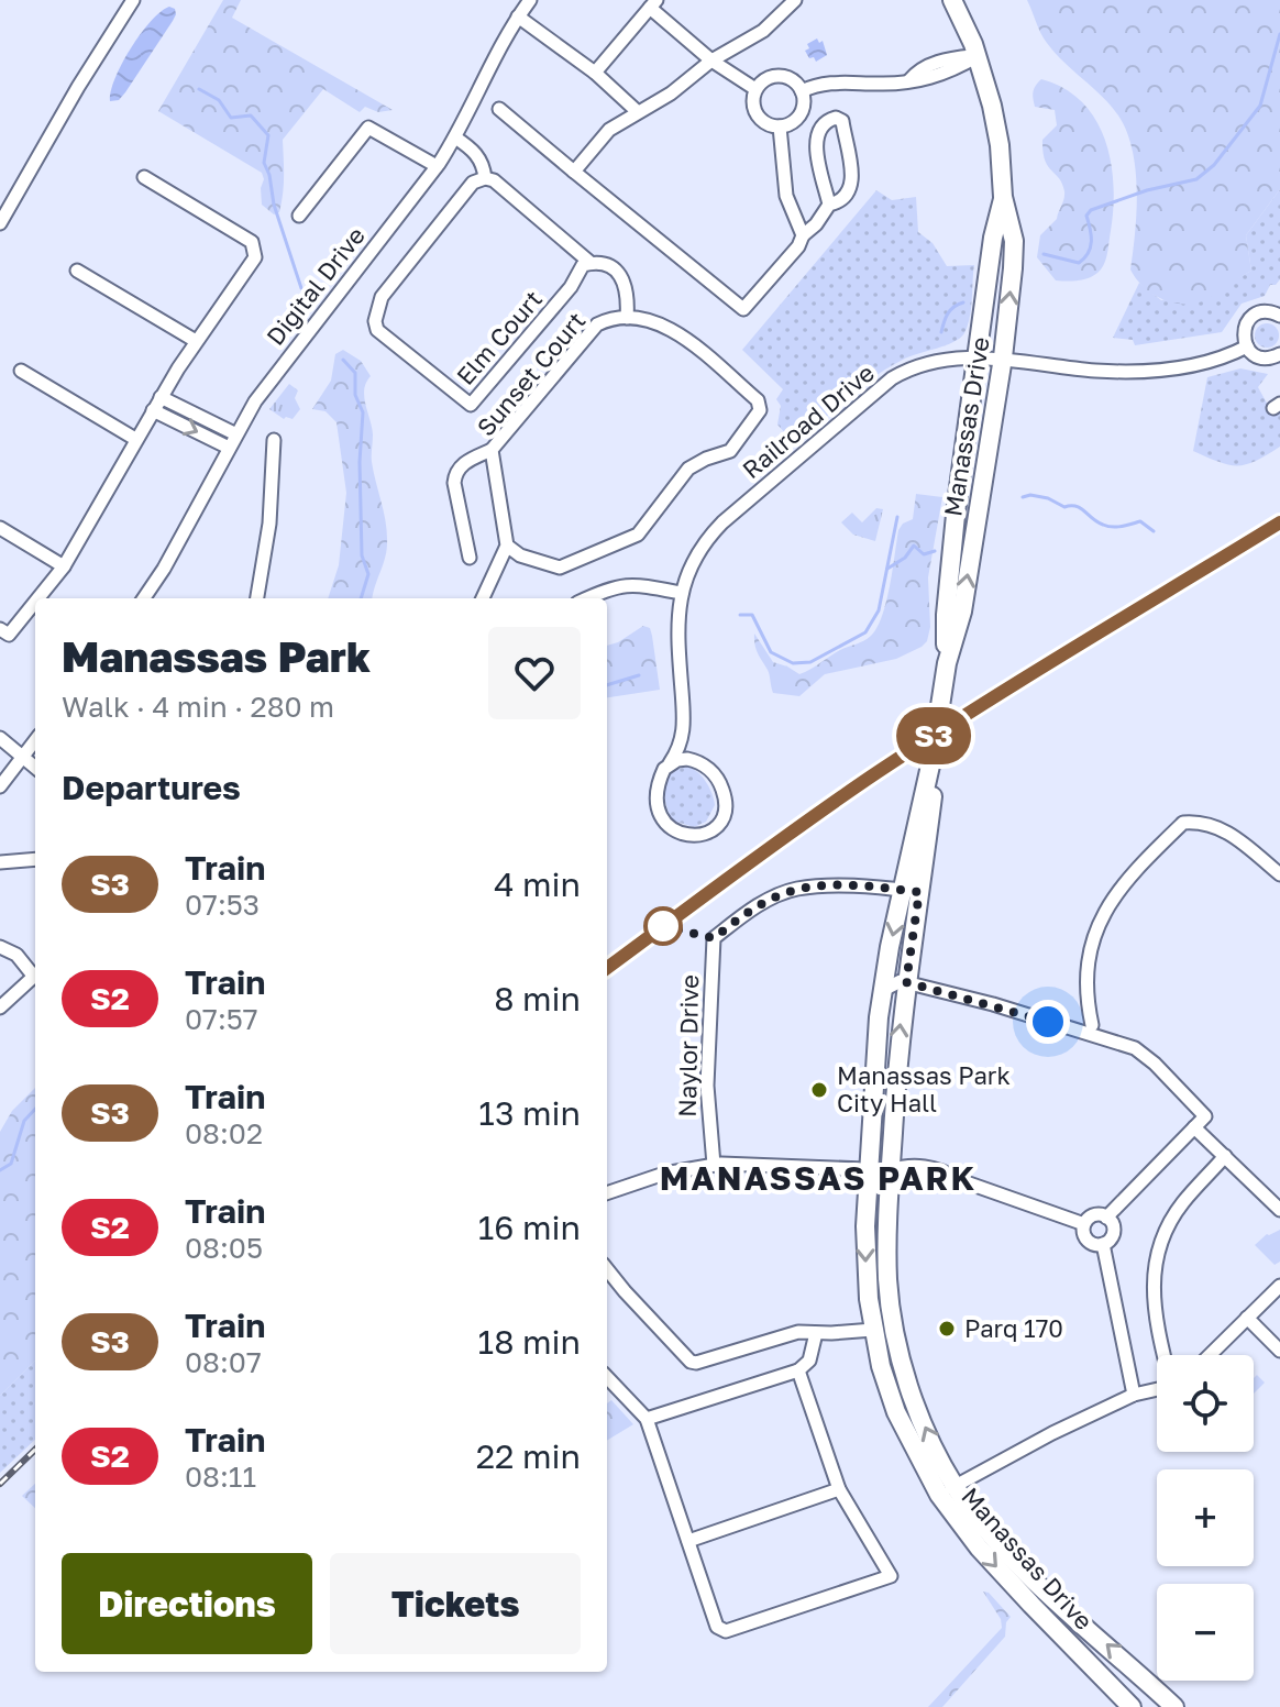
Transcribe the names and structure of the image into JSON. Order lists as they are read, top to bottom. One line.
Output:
{"streets":{"main road":["Manassas Drive"],"street":["Digital Drive","Elm Court","Sunset Court","Railroad Drive","Naylor Drive"]},"crossings":[["Railroad Drive","Manassas Drive"],["Manassas Drive","Naylor Drive"]],"districts":["MANASSAS PARK"],"places":["Manassas Park City Hall","Parq 170"],"page":{"on_map":"S3","heading":[["Manassas Park","Walk · 4 min · 280 m"],"Departures"],"list":[{"mark":"S3","name":"Train","note":"07:53","value":"4 min"},{"mark":"S2","name":"Train","note":"07:57","value":"8 min"},{"mark":"S3","name":"Train","note":"08:02","value":"13 min"},{"mark":"S2","name":"Train","note":"08:05","value":"16 min"},{"mark":"S3","name":"Train","note":"08:07","value":"18 min"},{"mark":"S2","name":"Train","note":"08:11","value":"22 min"}],"map_buttons":["+","−"],"buttons":["Directions","Tickets"]}}
